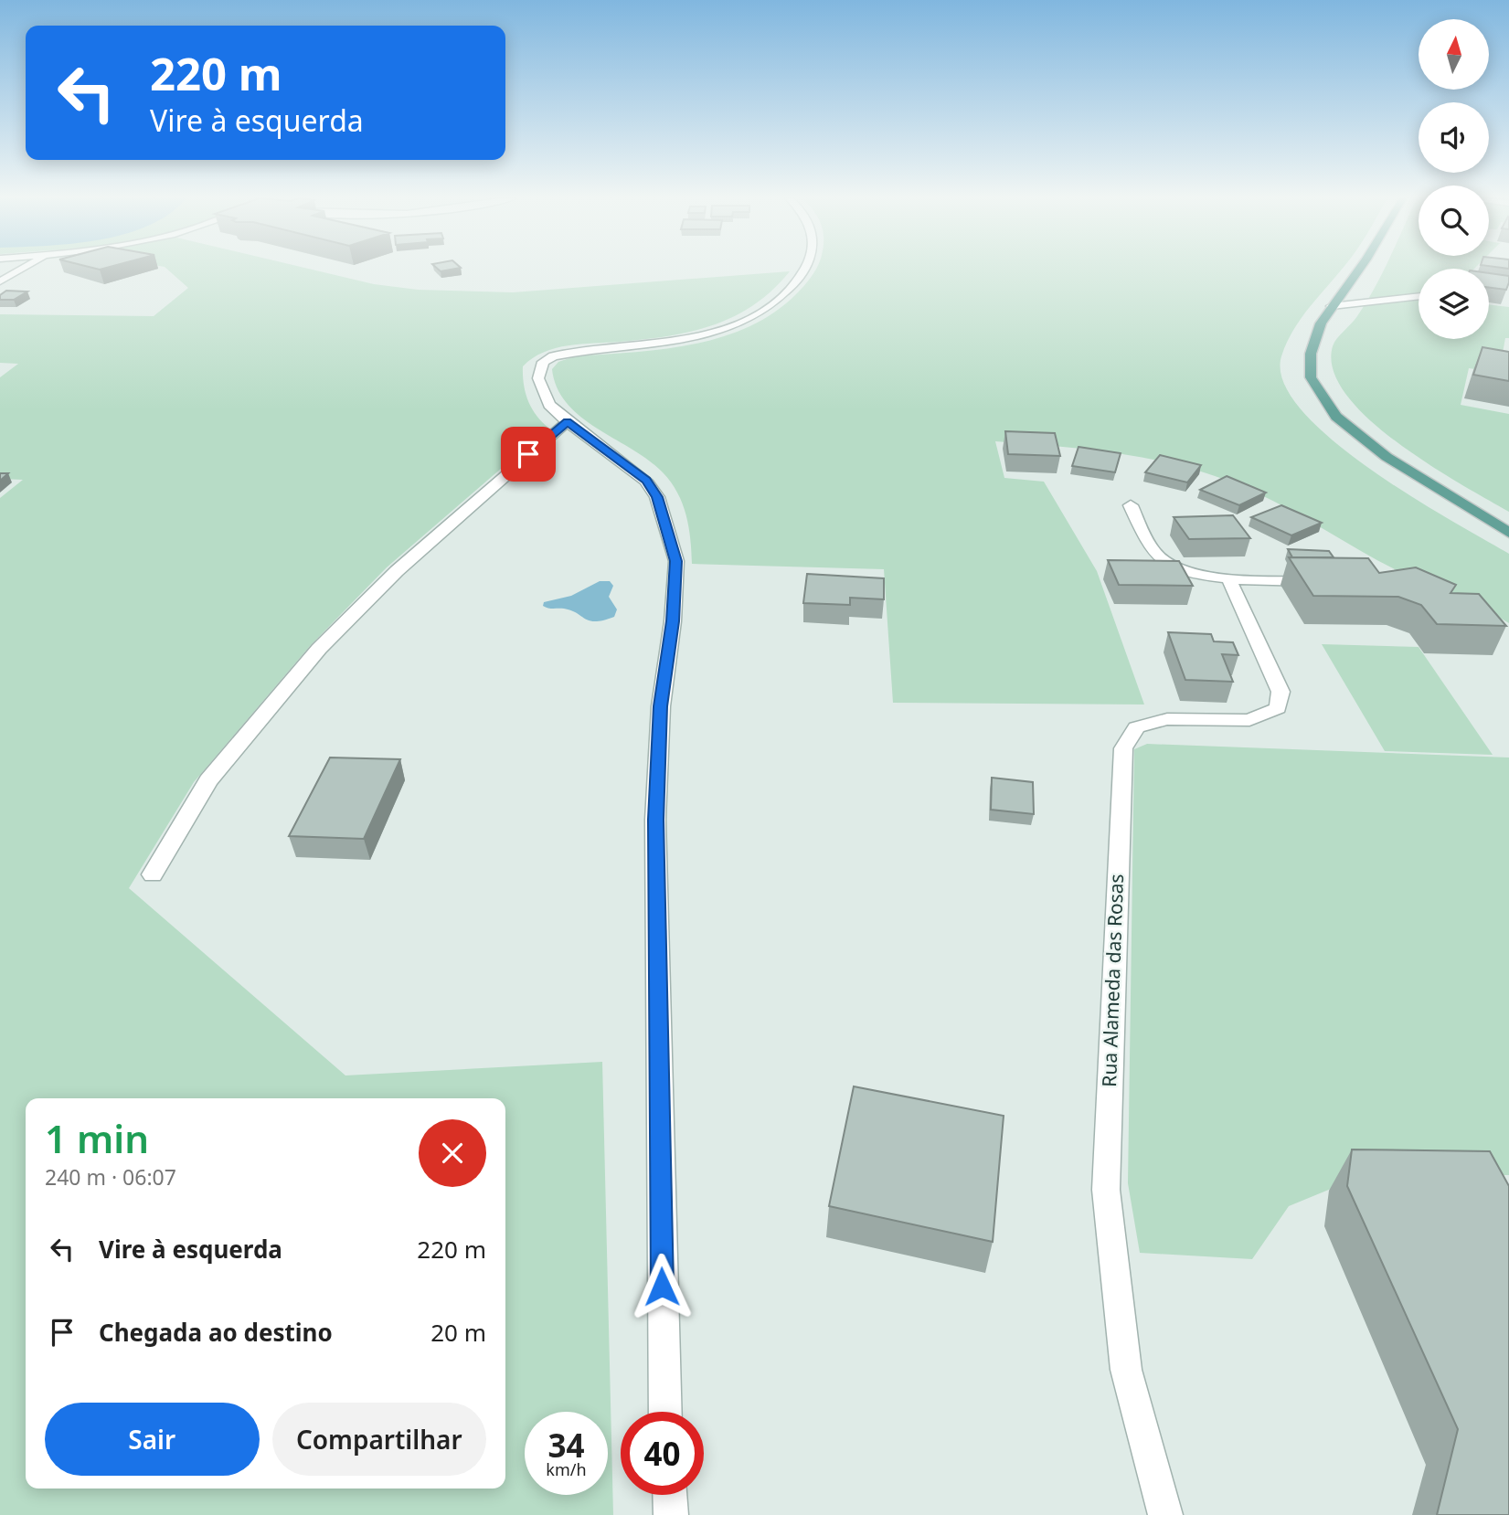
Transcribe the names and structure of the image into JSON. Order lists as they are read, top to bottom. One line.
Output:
{"streets":{"street":["Rua Alameda das Rosas"]},"north":"top","page":{"turn":["220 m","Vire à esquerda"],"heading":["1 min","240 m · 06:07"],"list":[{"name":"Vire à esquerda","value":"220 m"},{"name":"Chegada ao destino","value":"20 m"}],"buttons":["Sair","Compartilhar"],"speed":"34 km/h","limit":"40"}}
